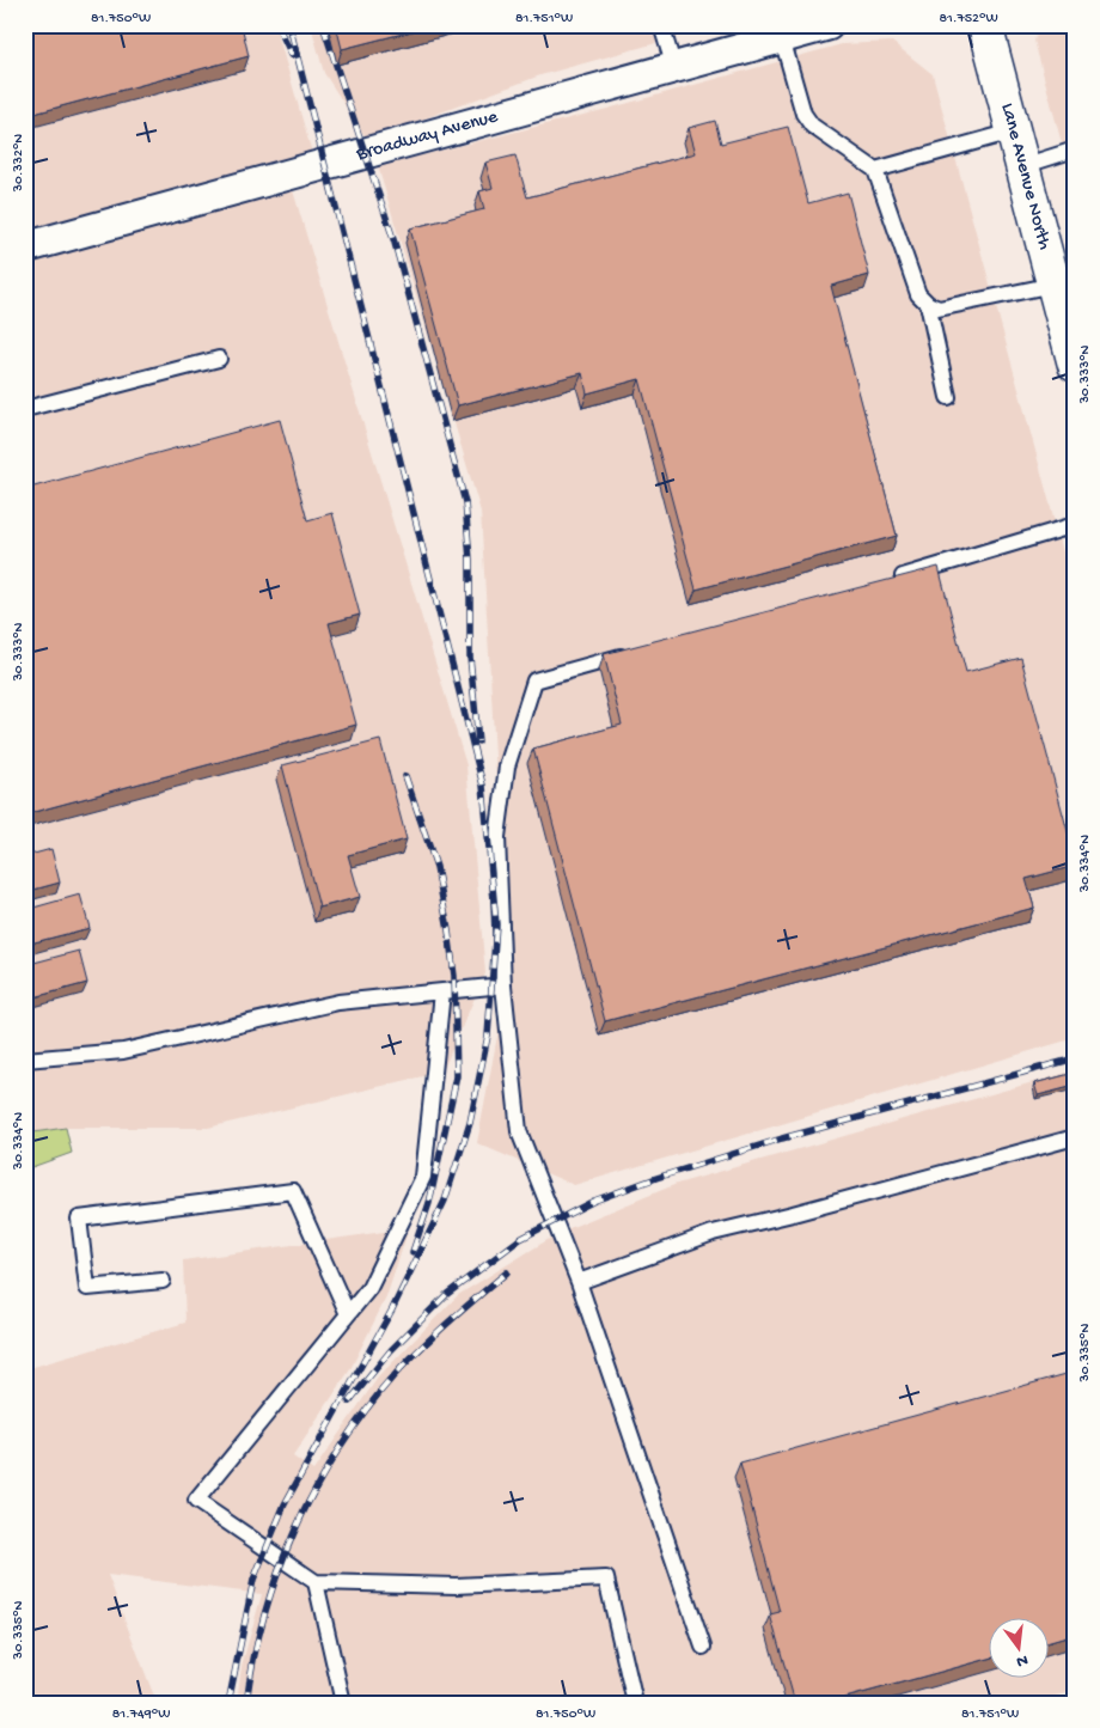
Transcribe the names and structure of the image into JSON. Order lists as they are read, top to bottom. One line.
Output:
{"streets":{"main road":["Lane Avenue North"],"street":["Broadway Avenue"]},"north":"bottom","coordinates":["81.750°W","81.751°W","81.752°W","30.332°N","30.333°N","30.334°N","30.335°N","81.749°W"]}
